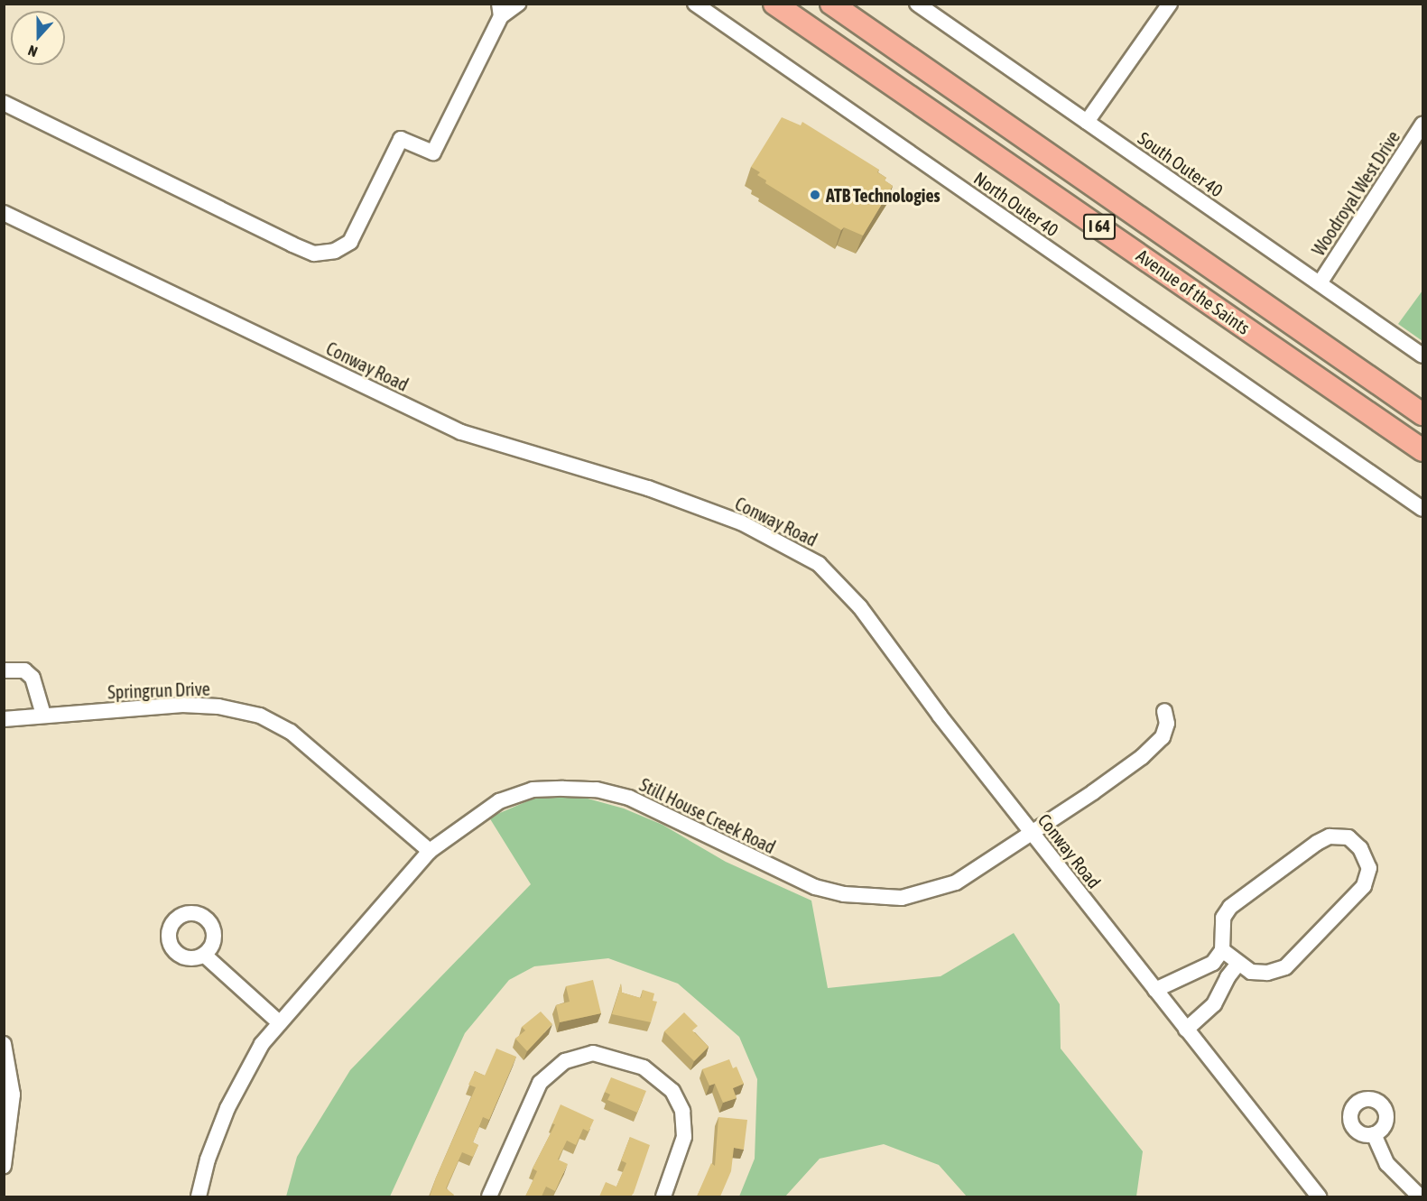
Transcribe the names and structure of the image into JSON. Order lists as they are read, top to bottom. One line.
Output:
{"streets":{"highway":["I 64","Avenue of the Saints"],"street":["South Outer 40","Woodroyal West Drive","North Outer 40","Conway Road","Springrun Drive","Still House Creek Road"]},"crossings":[["South Outer 40","Woodroyal West Drive"],["Conway Road","Still House Creek Road"],["Springrun Drive","Still House Creek Road"]],"places":["ATB Technologies"],"north":"bottom"}
